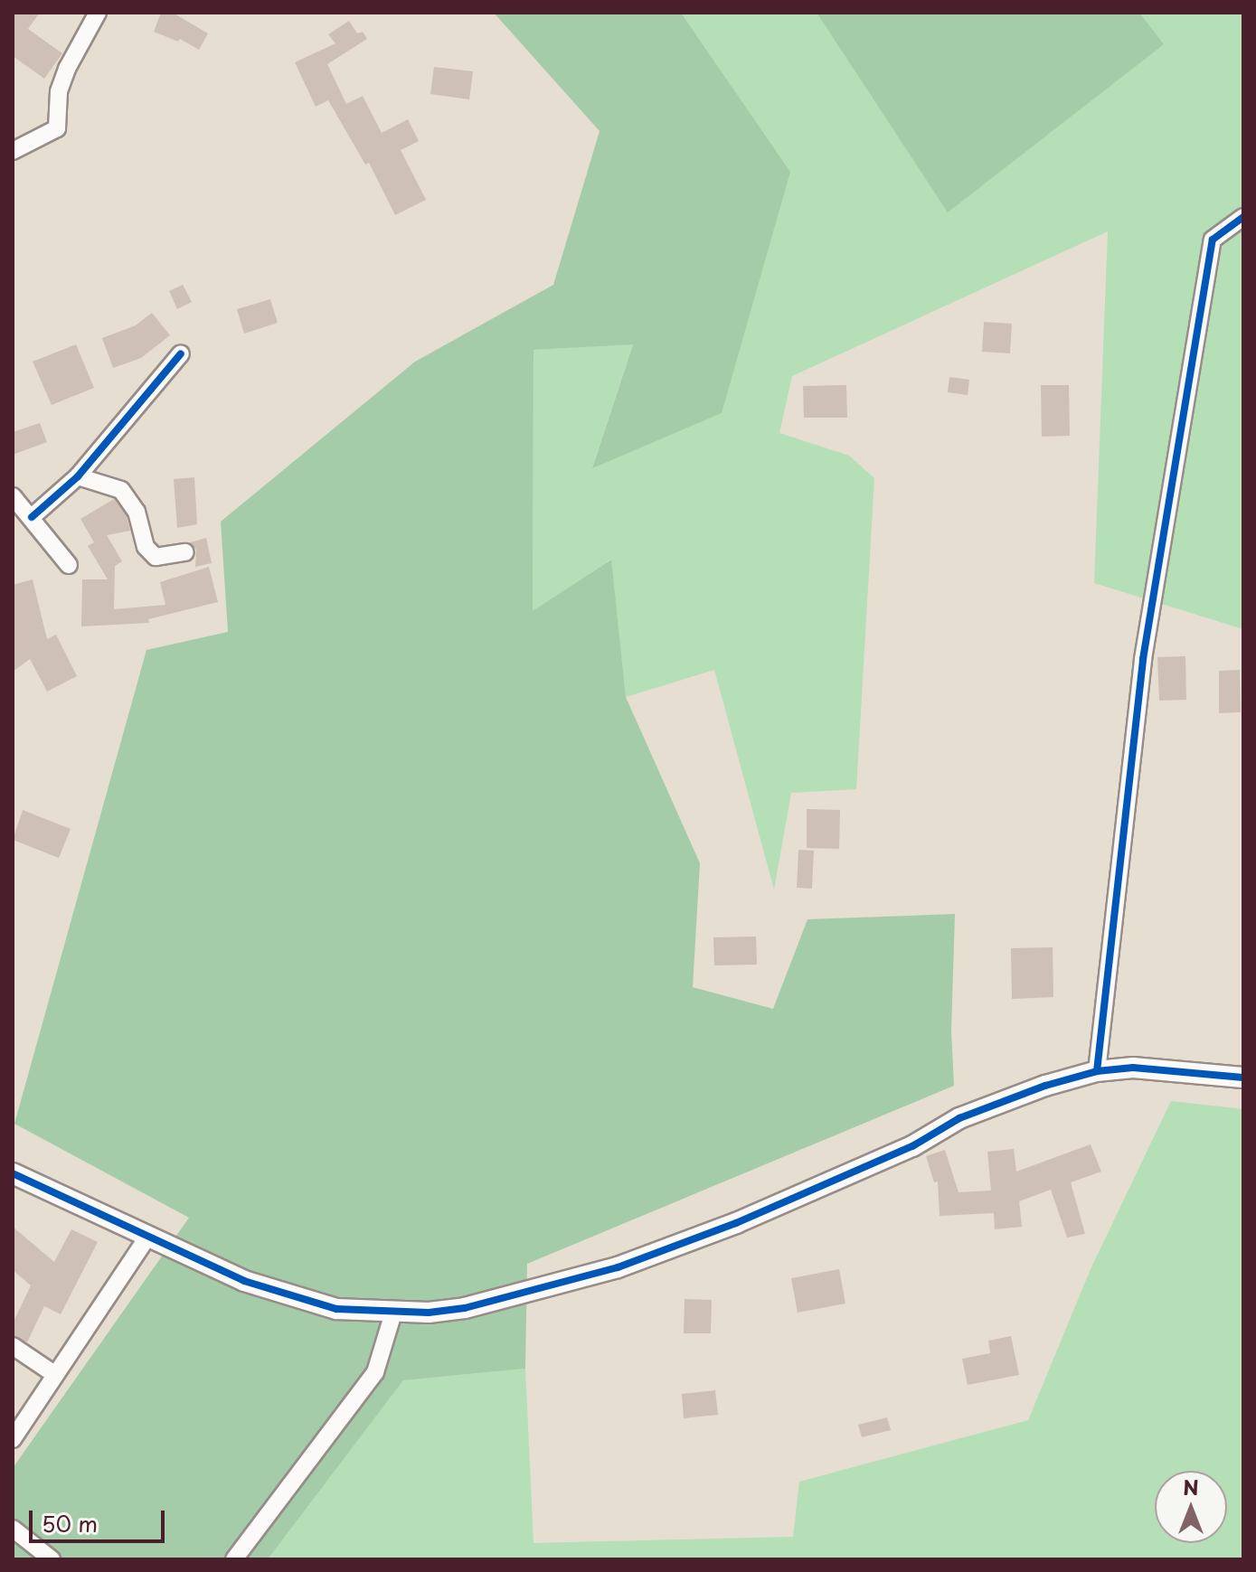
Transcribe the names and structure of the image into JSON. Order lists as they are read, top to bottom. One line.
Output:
{"scale_bar":"50 m","north":"top"}
